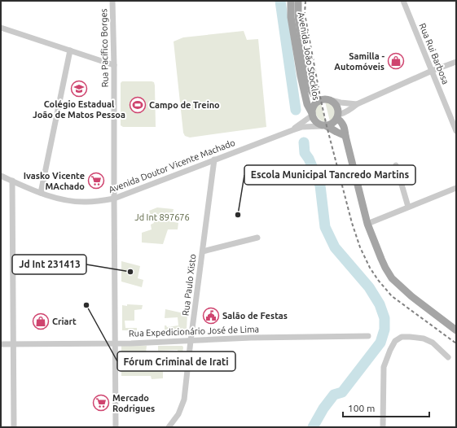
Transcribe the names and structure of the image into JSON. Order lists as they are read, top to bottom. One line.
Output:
{"streets":{"main road":["Avenida João Stocklos"],"street":["Rua Pacífico Borges","Rua Rui Barbosa","Avenida Doutor Vicente Machado","Rua Paulo Xisto","Rua Expedicionário José de Lima"]},"crossings":[["Rua Pacífico Borges","Avenida Doutor Vicente Machado"],["Rua Pacífico Borges","Rua Expedicionário José de Lima"],["Avenida João Stocklos","Avenida Doutor Vicente Machado"],["Avenida Doutor Vicente Machado","Rua Paulo Xisto"],["Rua Paulo Xisto","Rua Expedicionário José de Lima"]],"parks":["Jd Int 897676"],"places":{"shop":["Samilla - Automóveis","Criart"],"school or university":["Colégio Estadual João de Matos Pessoa"],"sports":["Campo de Treino"],"supermarket":["Ivasko Vicente MAchado","Mercado Rodrigues"],"other":["Escola Municipal Tancredo Martins","Jd Int 231413","Fórum Criminal de Irati"],"public building":["Salão de Festas"]},"scale_bar":"100 m"}
